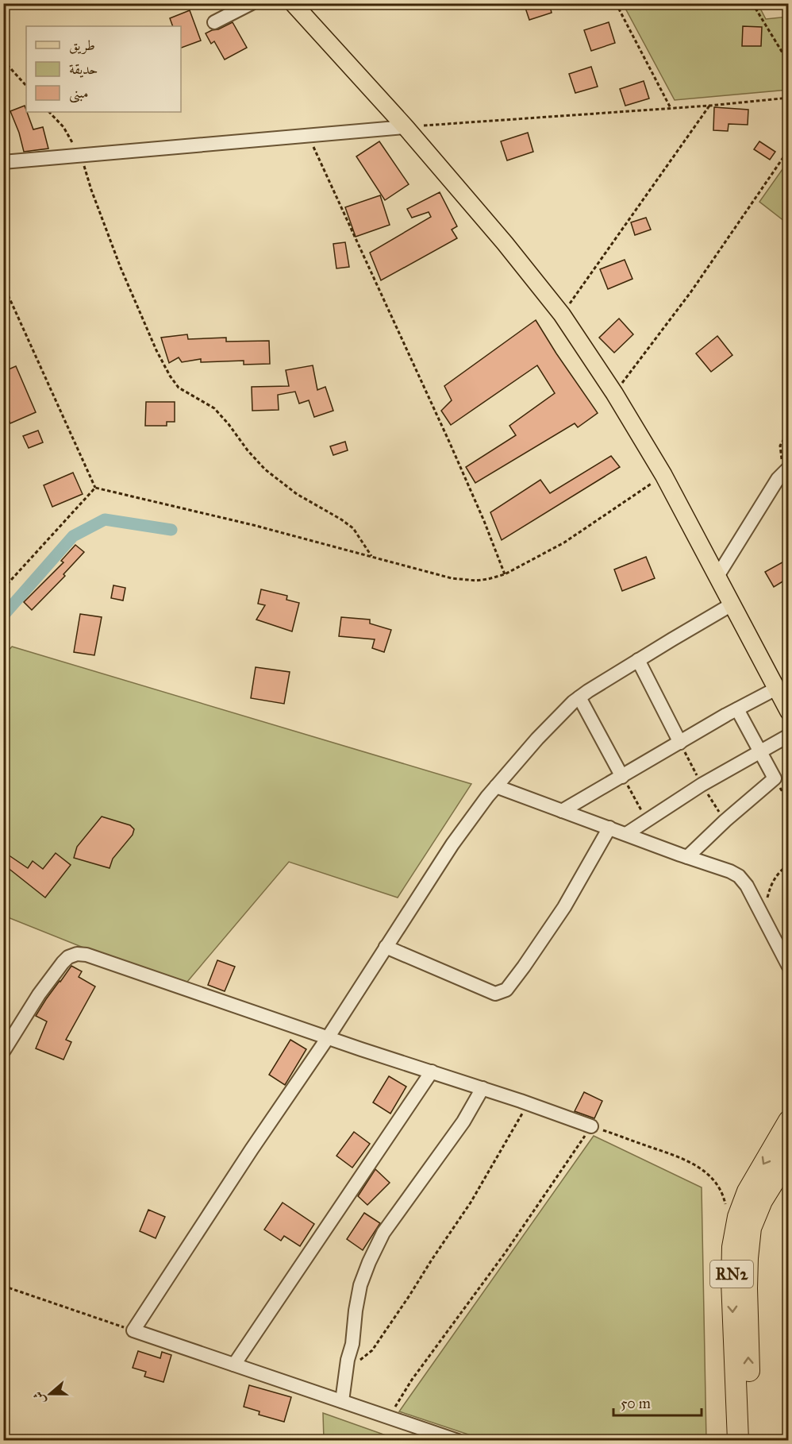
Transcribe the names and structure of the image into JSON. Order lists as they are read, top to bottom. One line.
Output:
{"streets":{"highway":["RN2"]},"legend":["طريق","حديقة","مبنى"],"scale_bar":"50 m","north":"left"}
